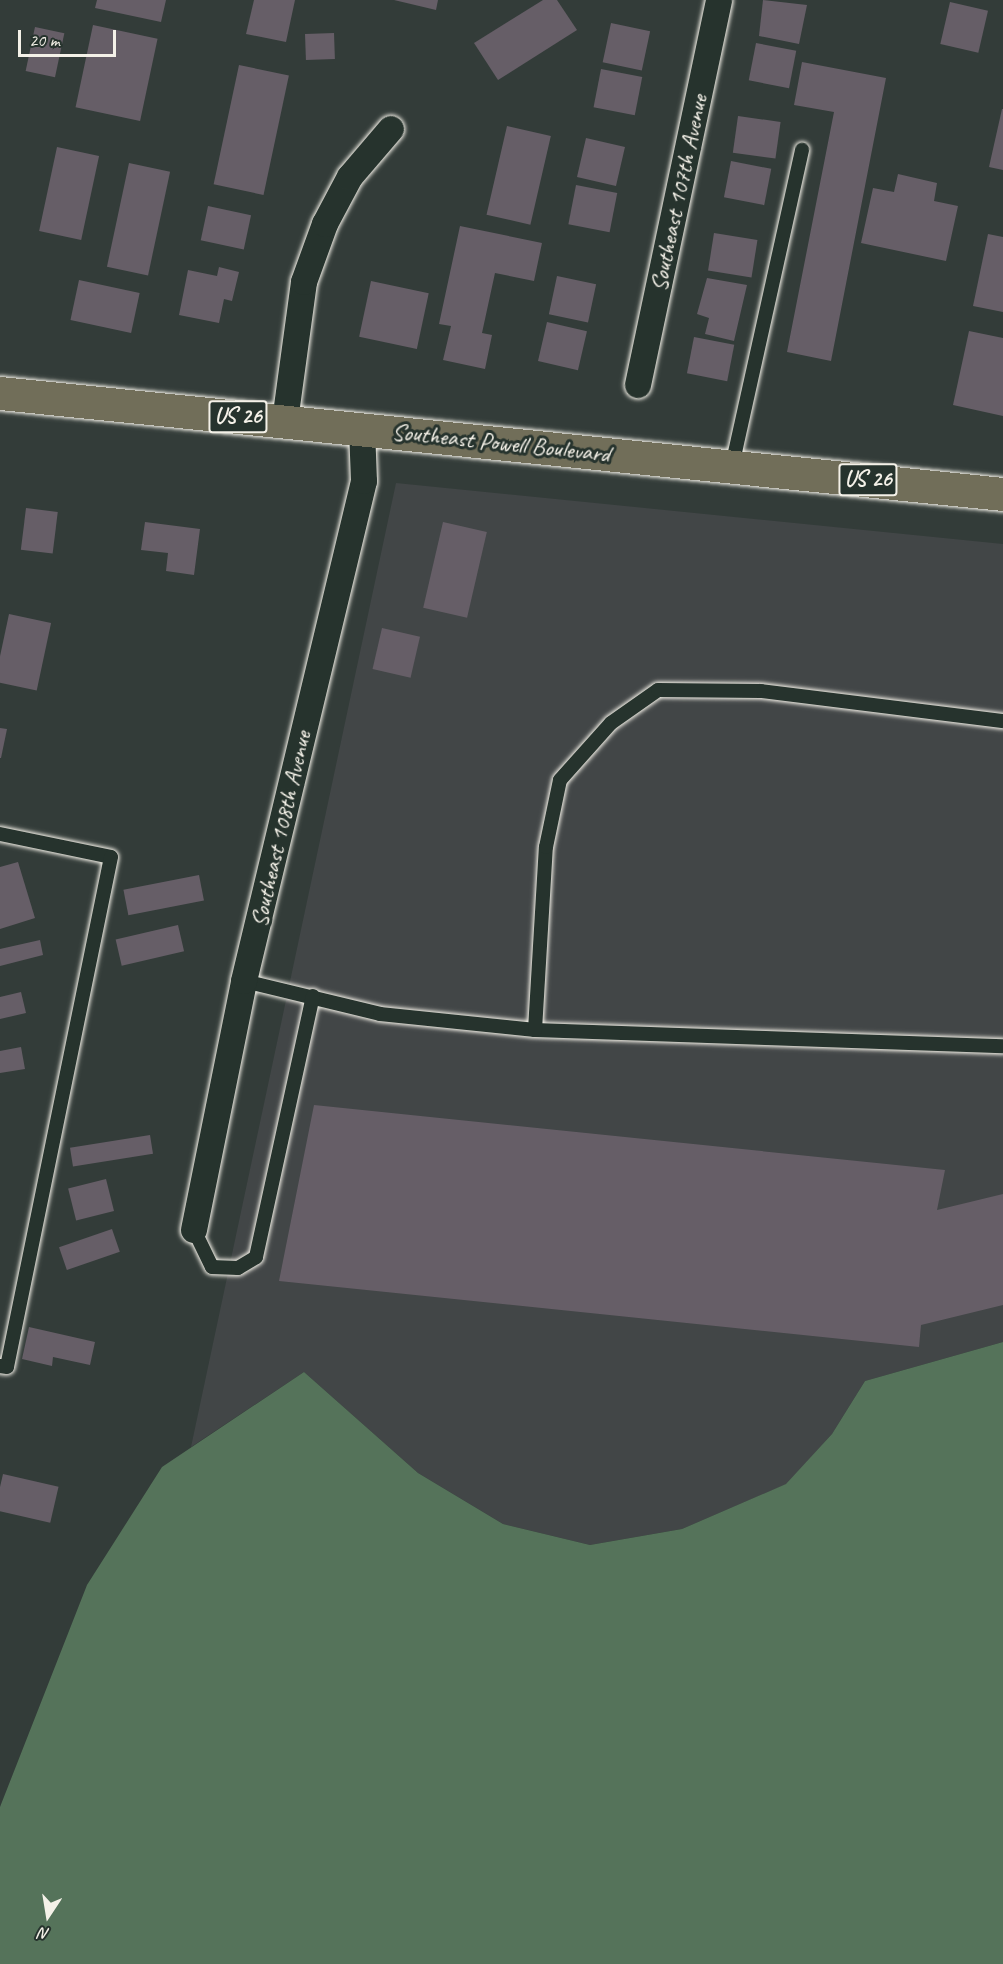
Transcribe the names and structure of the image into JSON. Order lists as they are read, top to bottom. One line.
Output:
{"streets":{"main road":["US 26","Southeast Powell Boulevard"],"street":["Southeast 107th Avenue","Southeast 108th Avenue"]},"crossings":[["Southeast Powell Boulevard","Southeast 108th Avenue"]],"scale_bar":"20 m","north":"bottom"}
